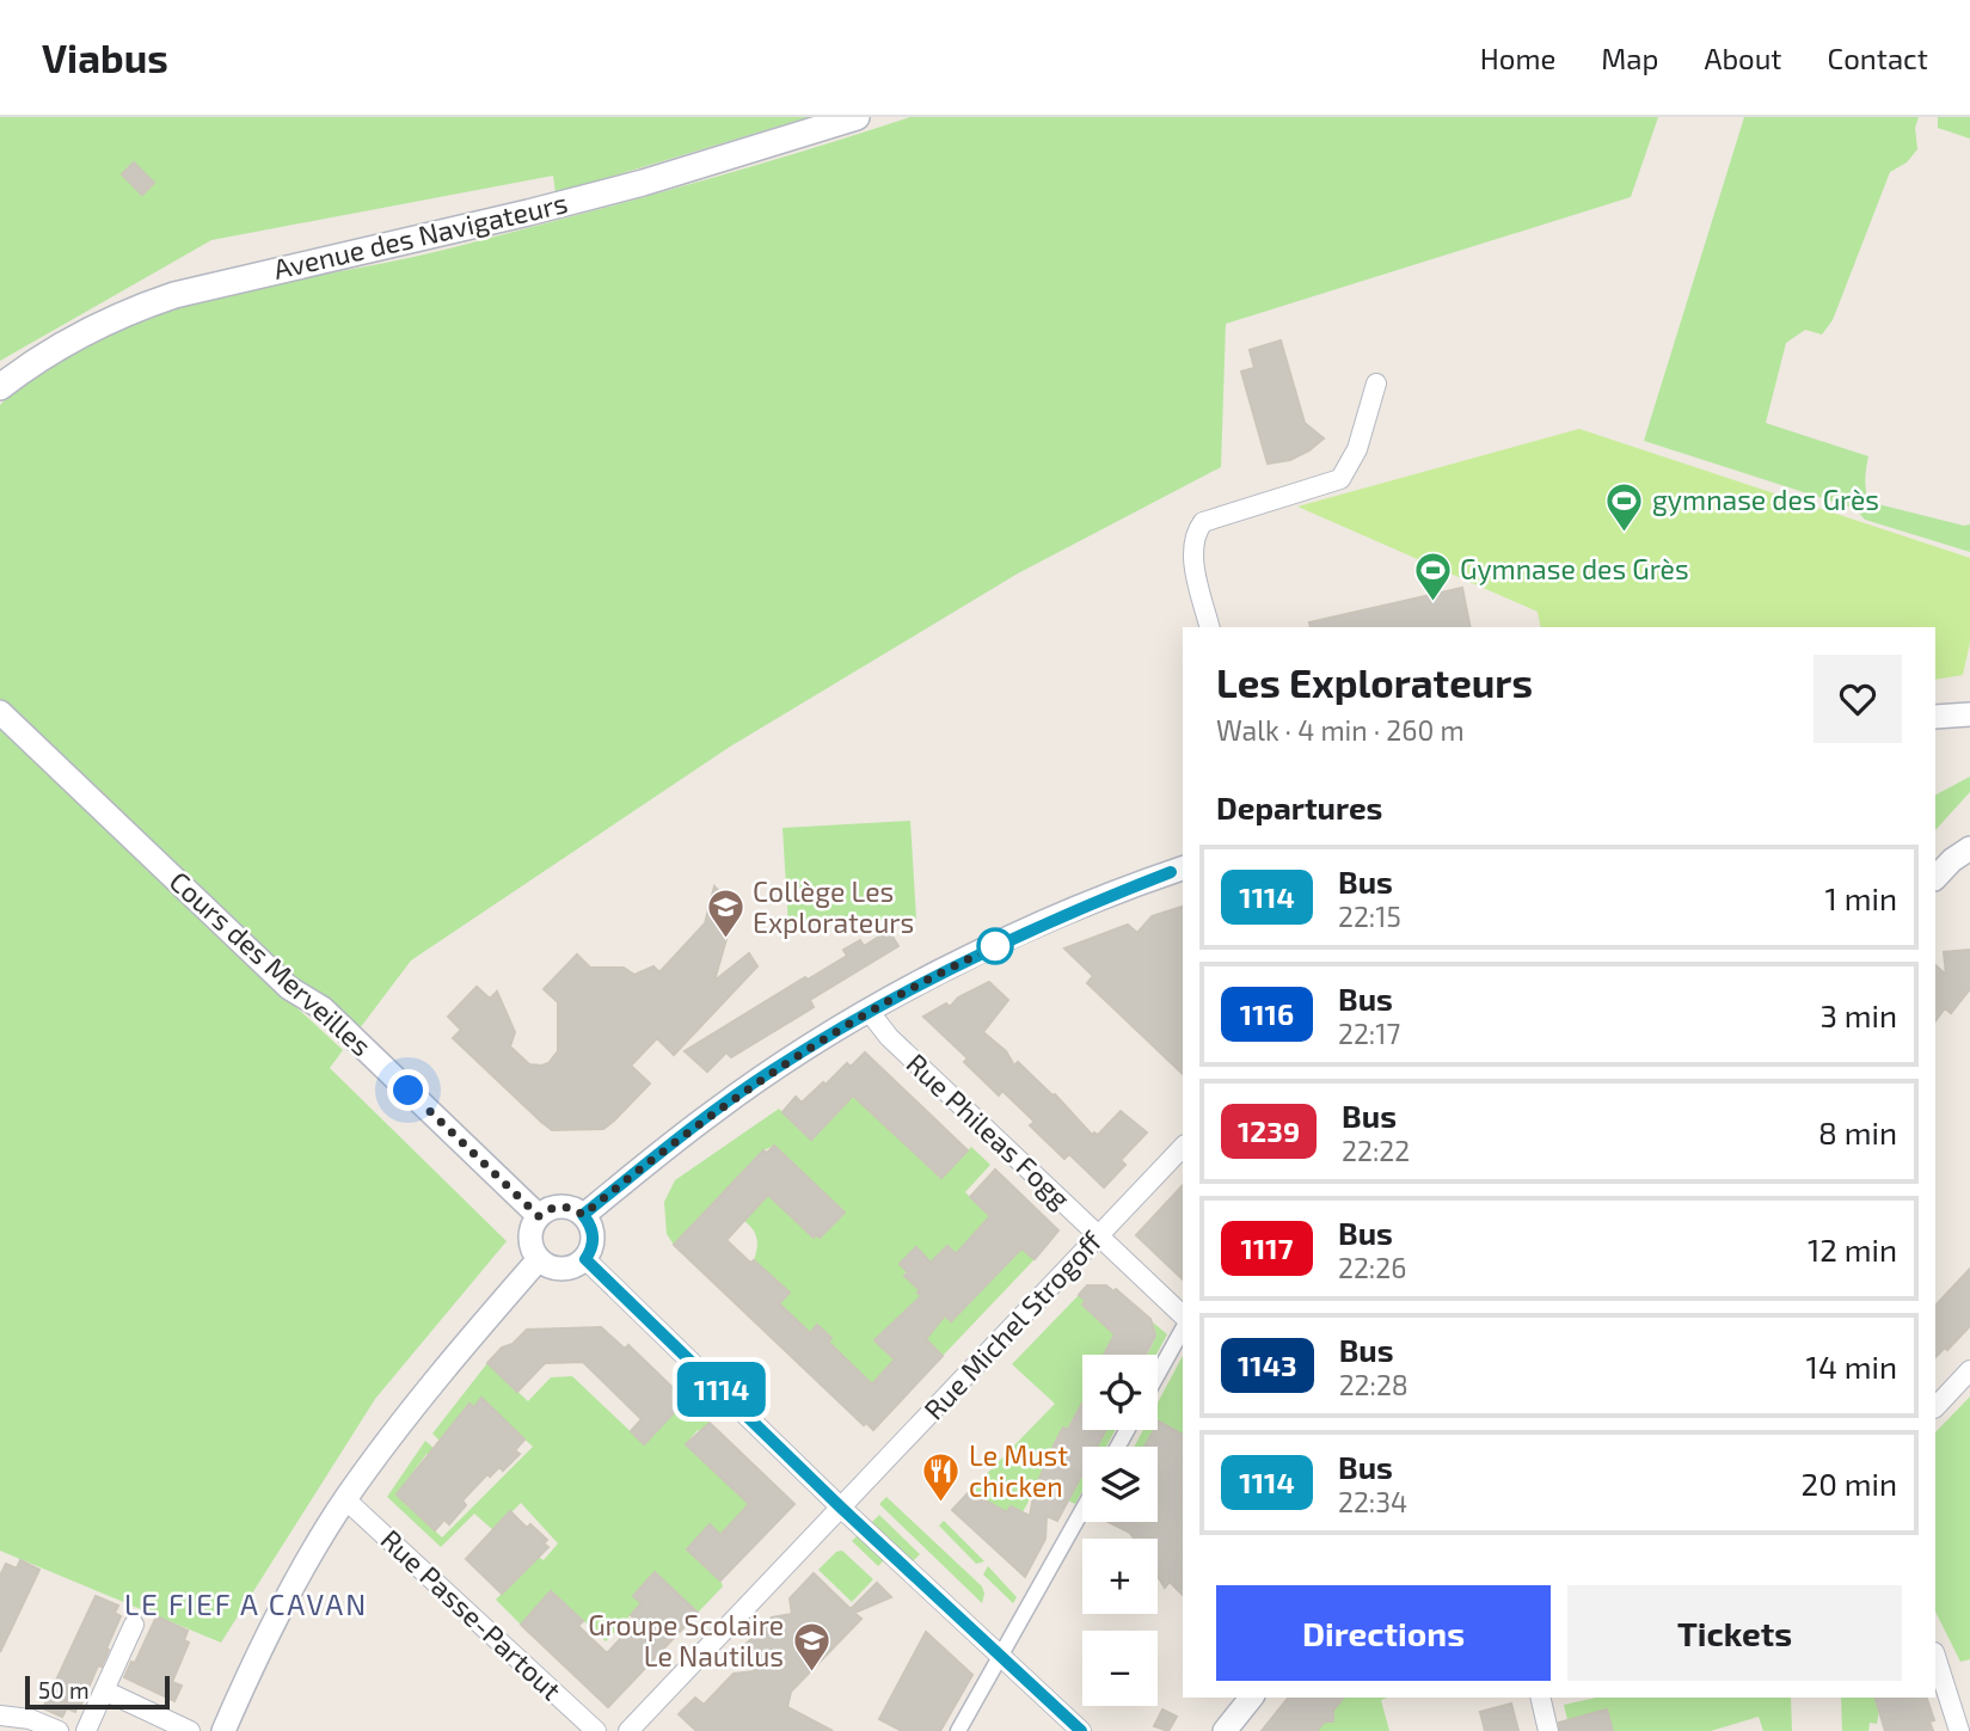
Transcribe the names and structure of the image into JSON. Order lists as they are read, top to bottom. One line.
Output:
{"streets":{"main road":["Avenue des Navigateurs"],"street":["Cours des Merveilles","Rue Phileas Fogg","Rue Michel Strogoff","Rue Passe-Partout"]},"crossings":[["Rue Phileas Fogg","Rue Michel Strogoff"]],"districts":["LE FIEF A CAVAN"],"places":{"sports":["gymnase des Grès","Gymnase des Grès"],"school or university":["Collège Les Explorateurs","Groupe Scolaire Le Nautilus"],"restaurant":["Le Must chicken"]},"lines":["bus line 1114"],"scale_bar":"50 m","page":{"header":"Viabus","nav":["Home","Map","About","Contact"],"on_map":"1114","heading":[["Les Explorateurs","Walk · 4 min · 260 m"],"Departures"],"list":[{"mark":"1114","name":"Bus","note":"22:15","value":"1 min"},{"mark":"1116","name":"Bus","note":"22:17","value":"3 min"},{"mark":"1239","name":"Bus","note":"22:22","value":"8 min"},{"mark":"1117","name":"Bus","note":"22:26","value":"12 min"},{"mark":"1143","name":"Bus","note":"22:28","value":"14 min"},{"mark":"1114","name":"Bus","note":"22:34","value":"20 min"}],"map_buttons":["+","−"],"buttons":["Directions","Tickets"],"scale":"50 m"}}
